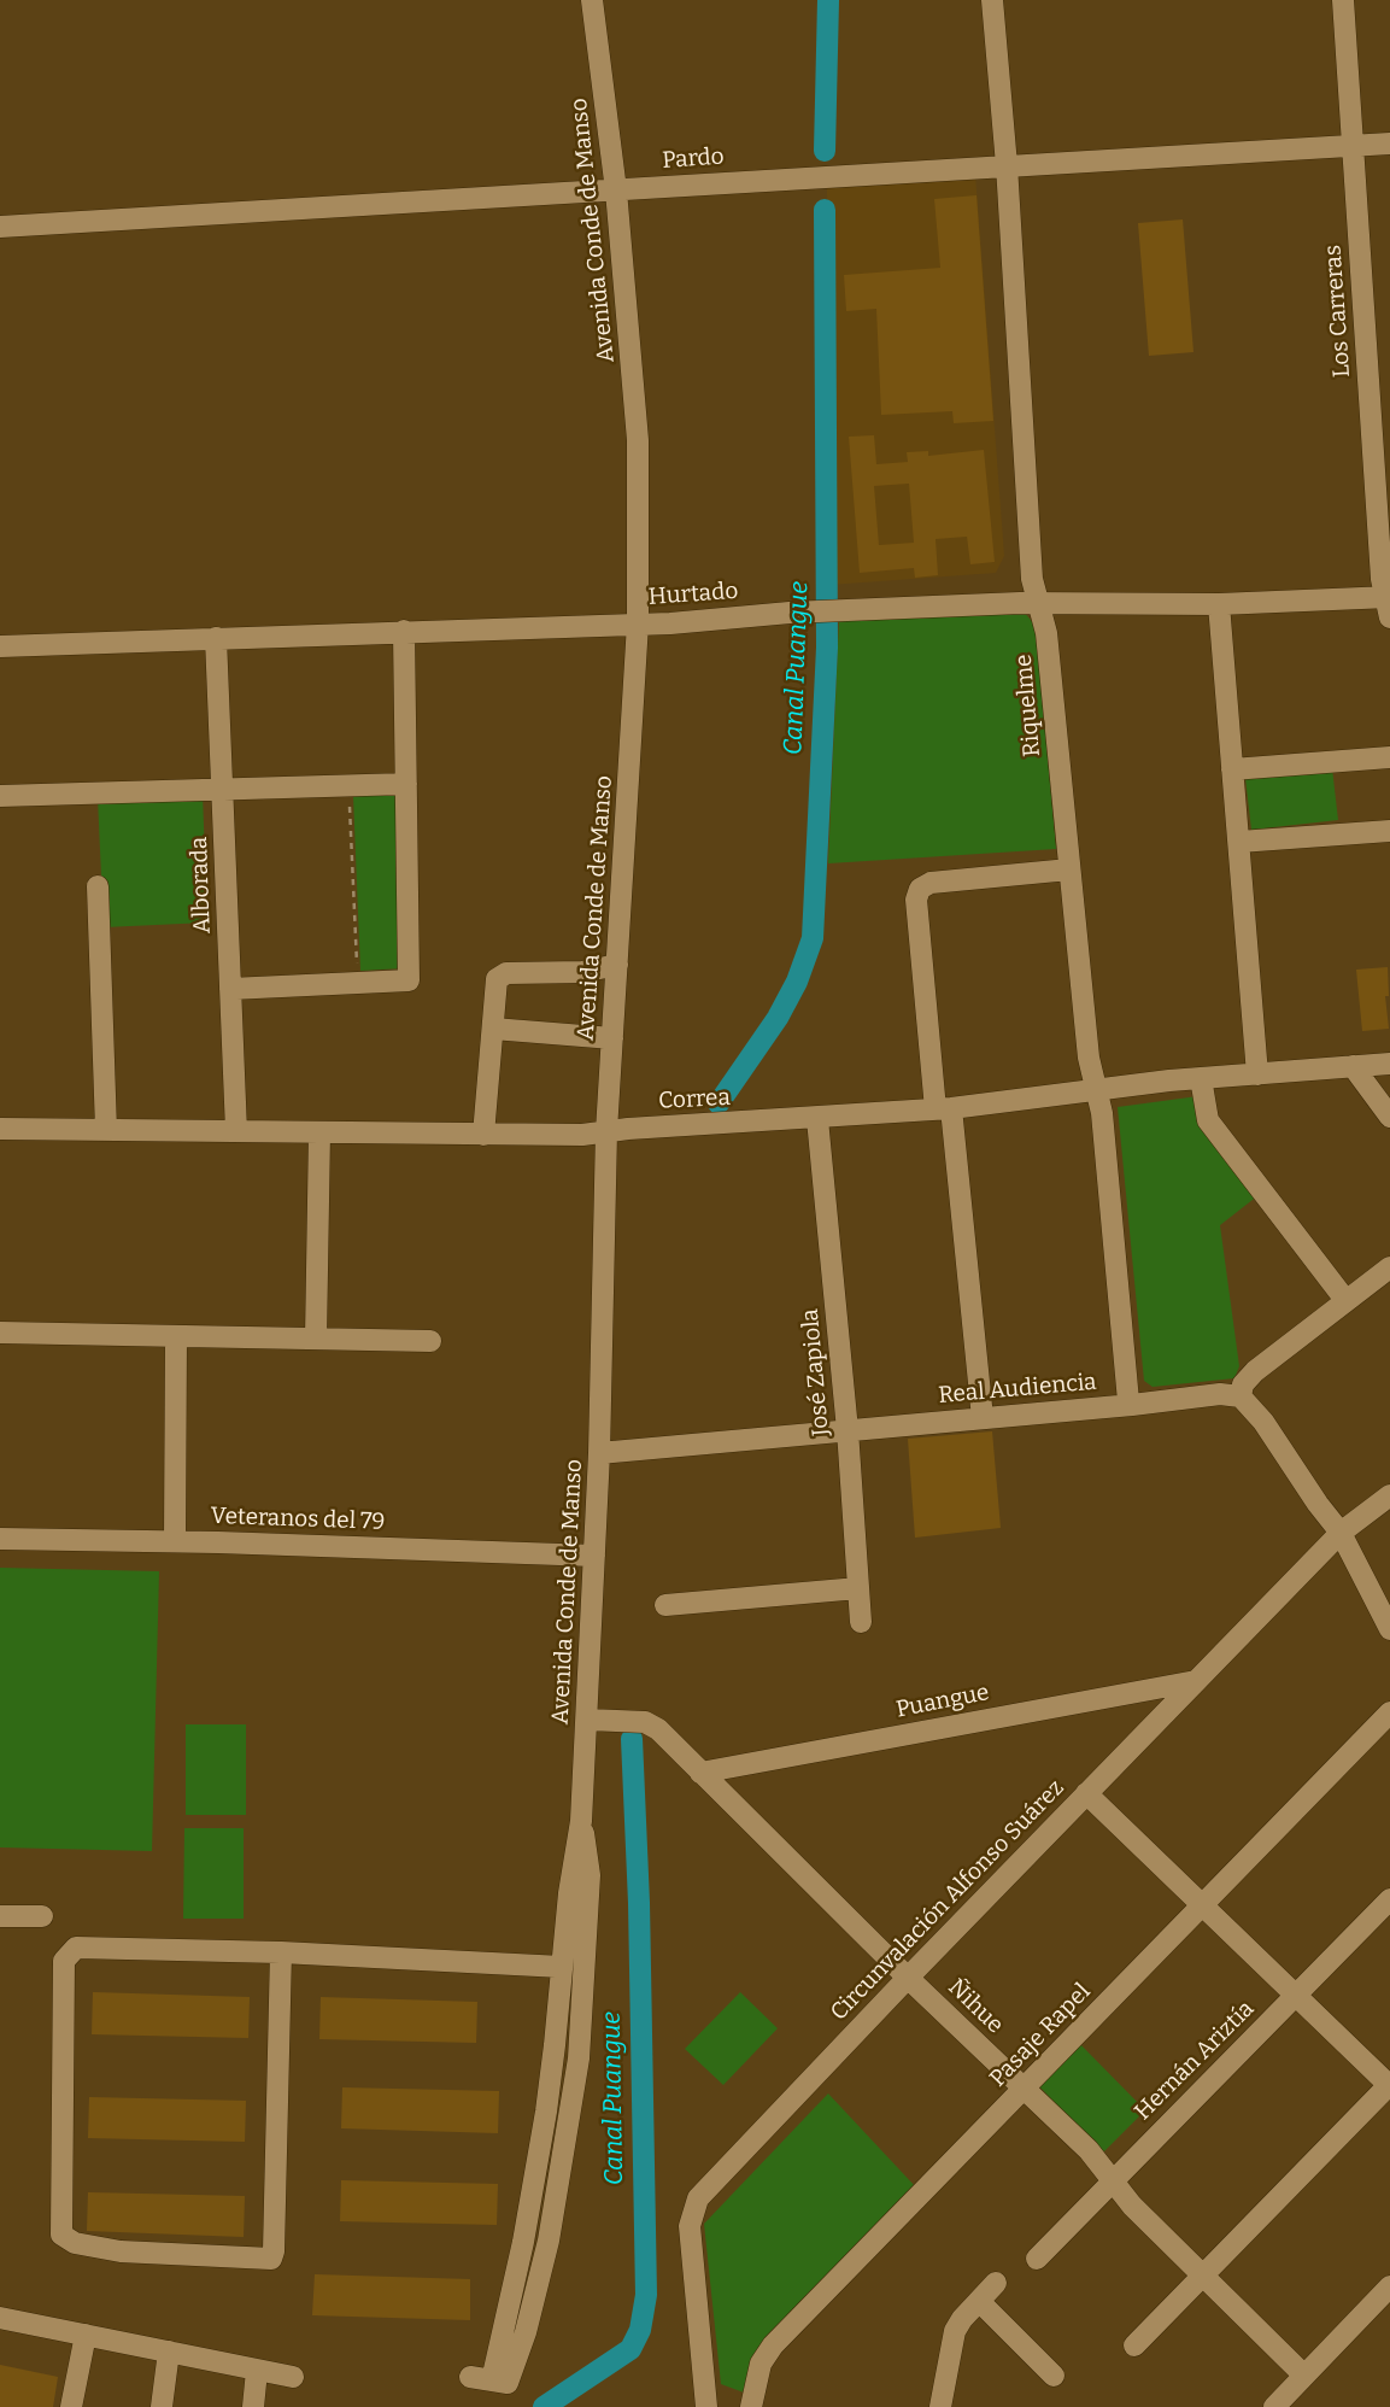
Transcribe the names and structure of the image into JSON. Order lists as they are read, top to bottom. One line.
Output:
{"streets":{"street":["Pardo","Avenida Conde de Manso","Los Carreras","Hurtado","Riquelme","Alborada","Correa","José Zapiola","Real Audiencia","Veteranos del 79","Puangue","Circunvalación Alfonso Suárez","Ñihue","Pasaje Rapel","Hernán Ariztía"]},"crossings":[["Pardo","Avenida Conde de Manso"],["Pardo","Los Carreras"],["Pardo","Riquelme"],["Avenida Conde de Manso","Hurtado"],["Avenida Conde de Manso","Correa"],["Avenida Conde de Manso","Real Audiencia"],["Avenida Conde de Manso","Veteranos del 79"],["Avenida Conde de Manso","Ñihue"],["Los Carreras","Hurtado"],["Hurtado","Riquelme"],["Hurtado","Alborada"],["Riquelme","Correa"],["Riquelme","Real Audiencia"],["Alborada","Correa"],["Correa","José Zapiola"],["José Zapiola","Real Audiencia"],["Puangue","Circunvalación Alfonso Suárez"],["Puangue","Ñihue"],["Circunvalación Alfonso Suárez","Ñihue"],["Ñihue","Pasaje Rapel"],["Ñihue","Hernán Ariztía"]],"water":["Canal Puangue"]}
